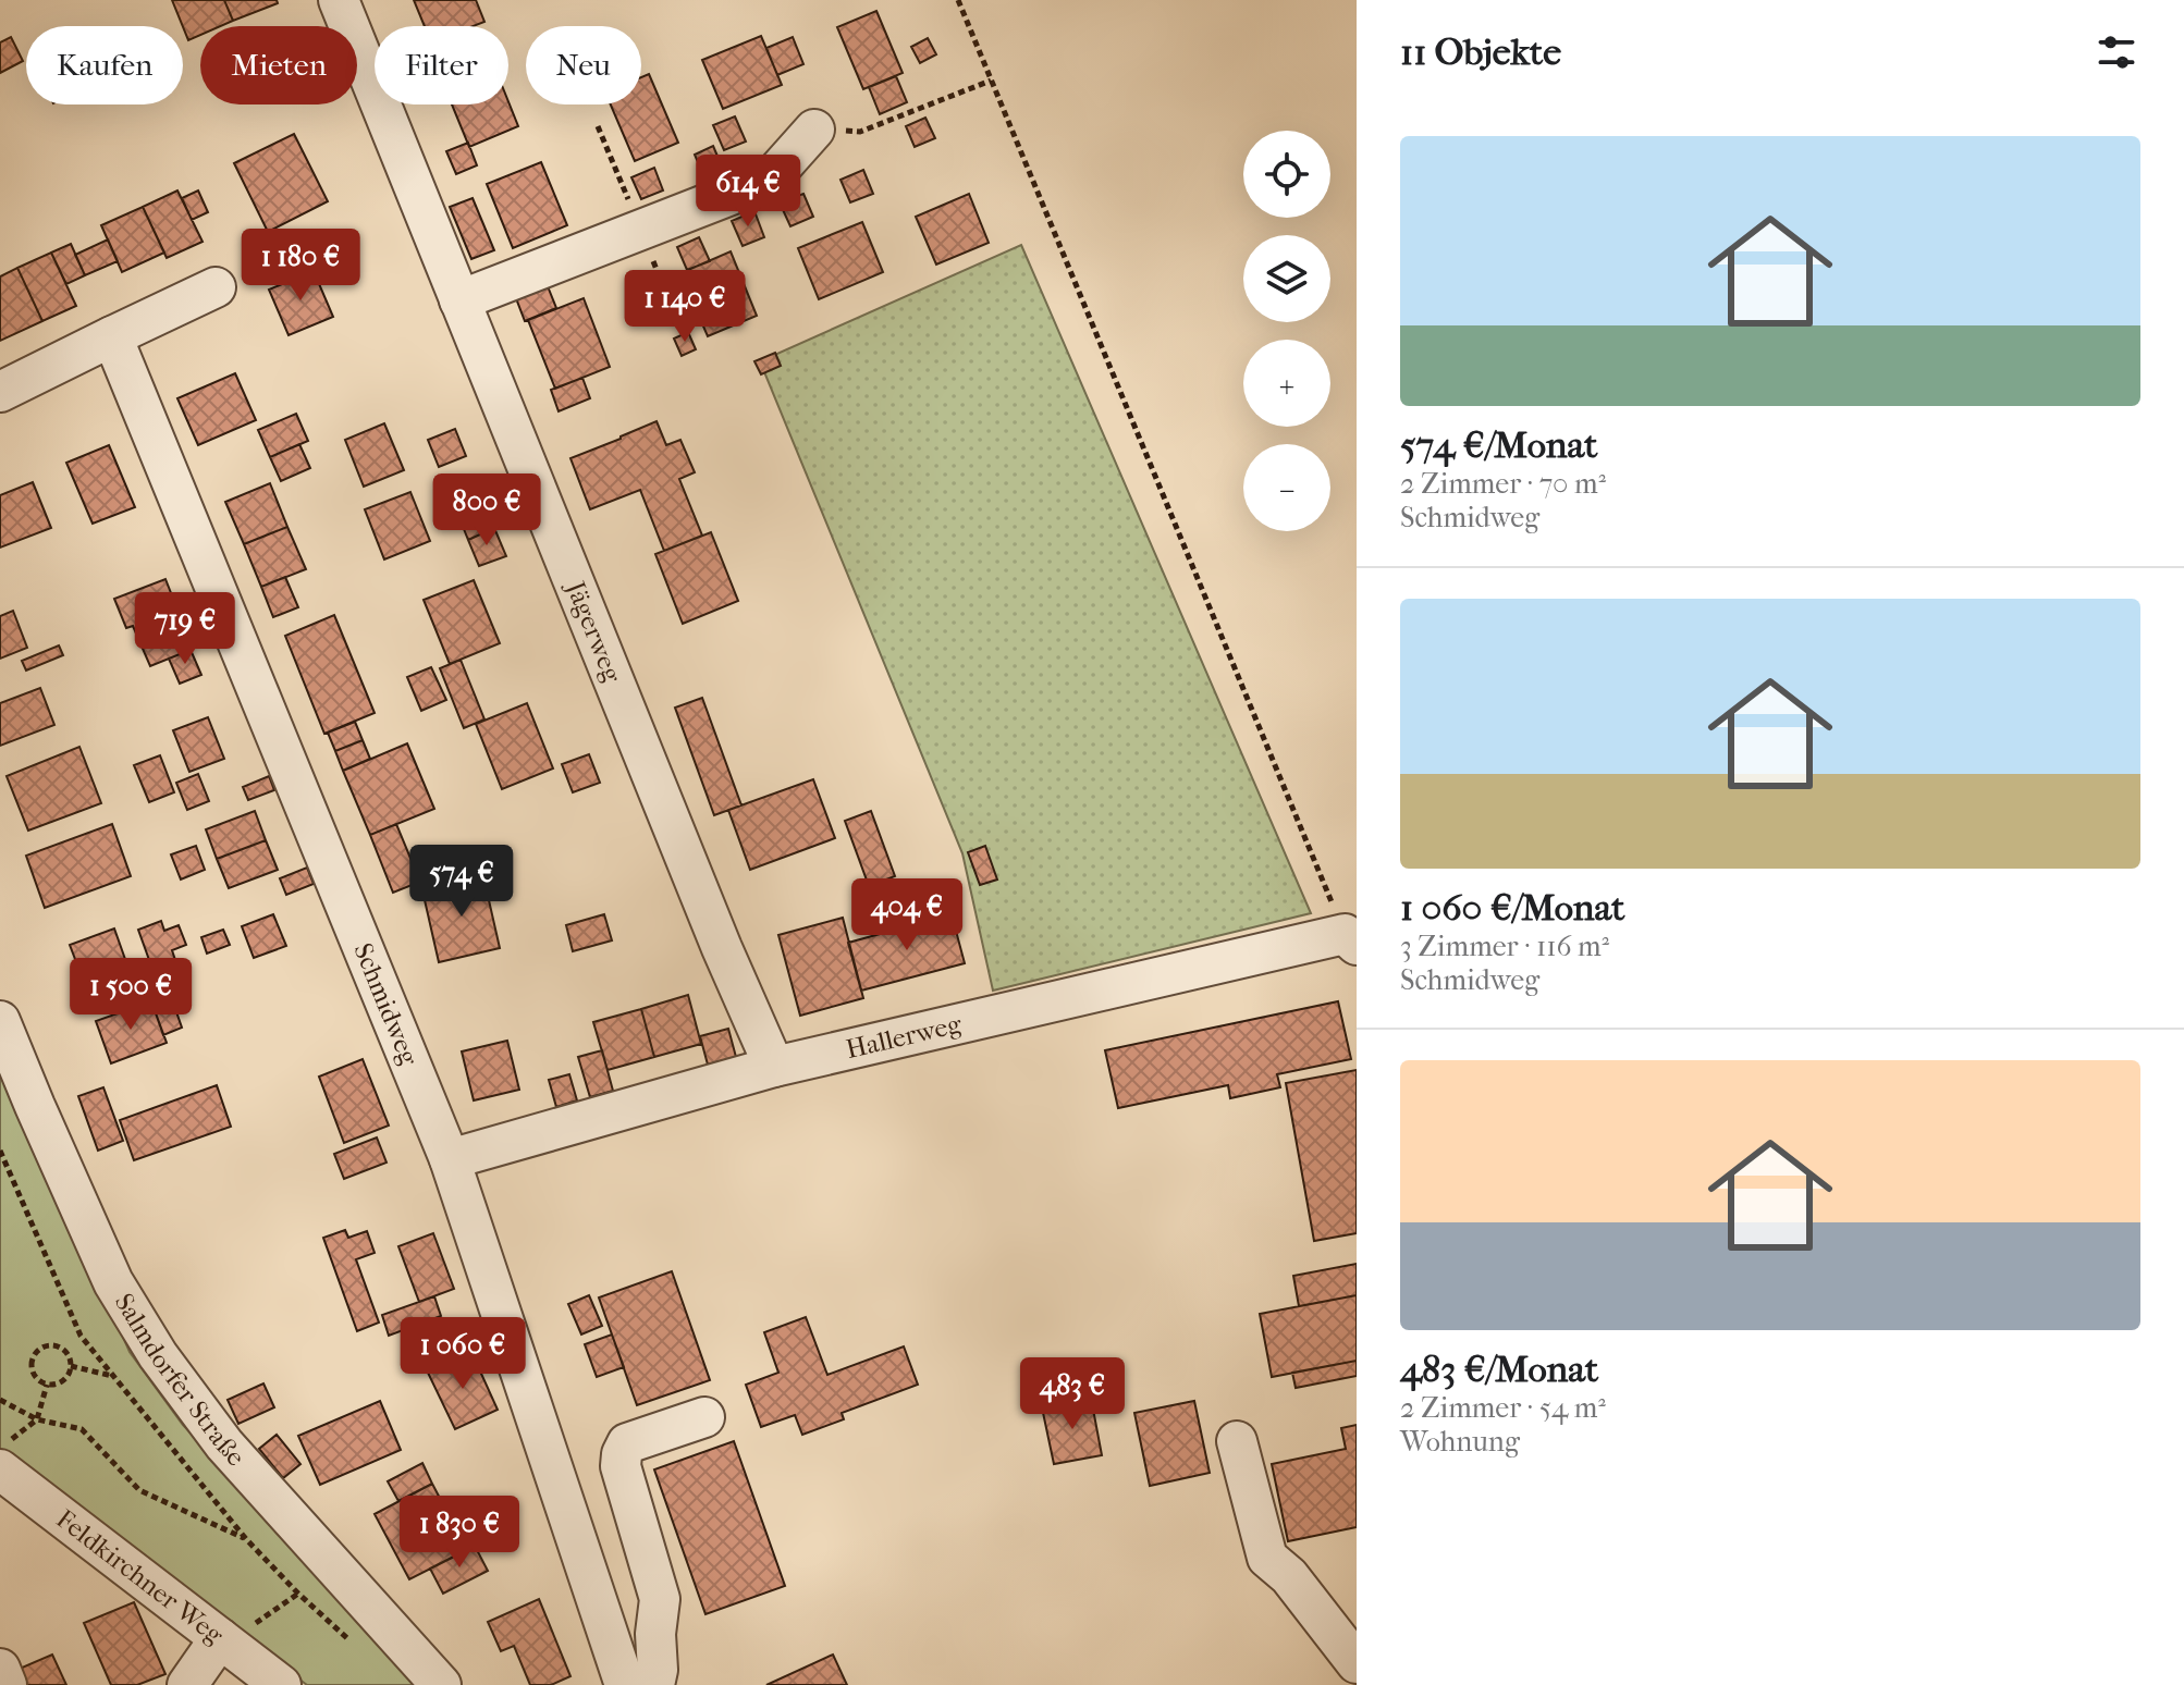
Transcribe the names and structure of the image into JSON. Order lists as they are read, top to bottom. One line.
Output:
{"streets":{"street":["Jägerweg","Schmidweg","Hallerweg","Salmdorfer Straße","Feldkirchner Weg"]},"crossings":[["Jägerweg","Hallerweg"],["Schmidweg","Hallerweg"]],"page":{"heading":"11 Objekte","chip":["Kaufen","Mieten","Filter","Neu"],"list":[{"name":"574 €/Monat","note":"2 Zimmer · 70 m² · Schmidweg"},{"name":"1 060 €/Monat","note":"3 Zimmer · 116 m² · Schmidweg"},{"name":"483 €/Monat","note":"2 Zimmer · 54 m² · Wohnung"}],"map_buttons":["+","−"],"price":["614 €","1 180 €","1 140 €","800 €","719 €","574 €","404 €","1 500 €","1 060 €","483 €","1 830 €"]}}
